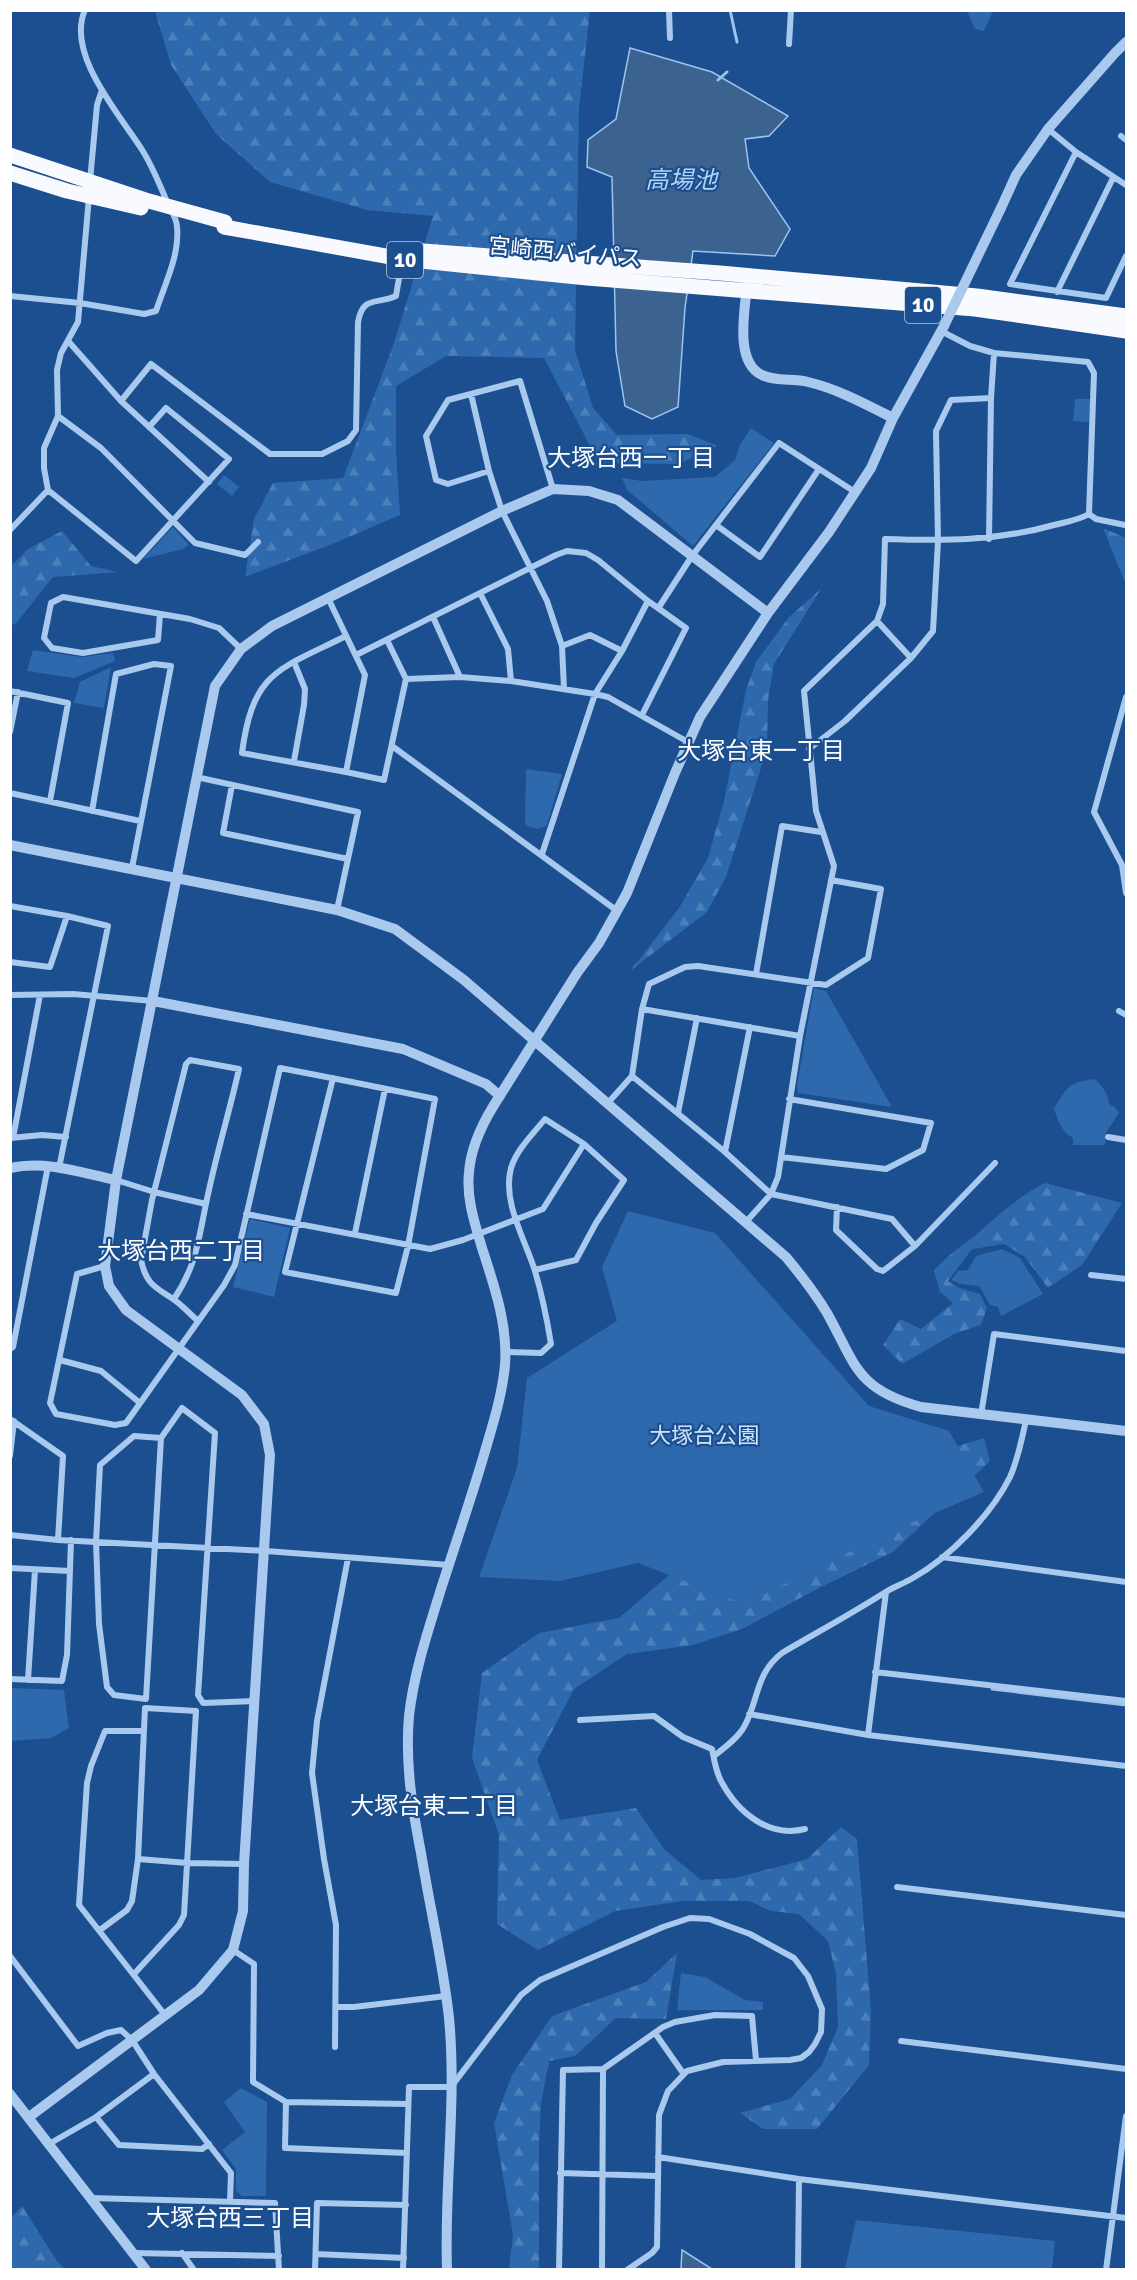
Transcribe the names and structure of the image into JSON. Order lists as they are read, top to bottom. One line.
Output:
{"streets":{"highway":["宮崎西バイパス","10"]},"districts":["大塚台西一丁目","大塚台東一丁目","大塚台西二丁目","大塚台東二丁目","大塚台西三丁目"],"water":["高場池"],"parks":["大塚台公園"]}
